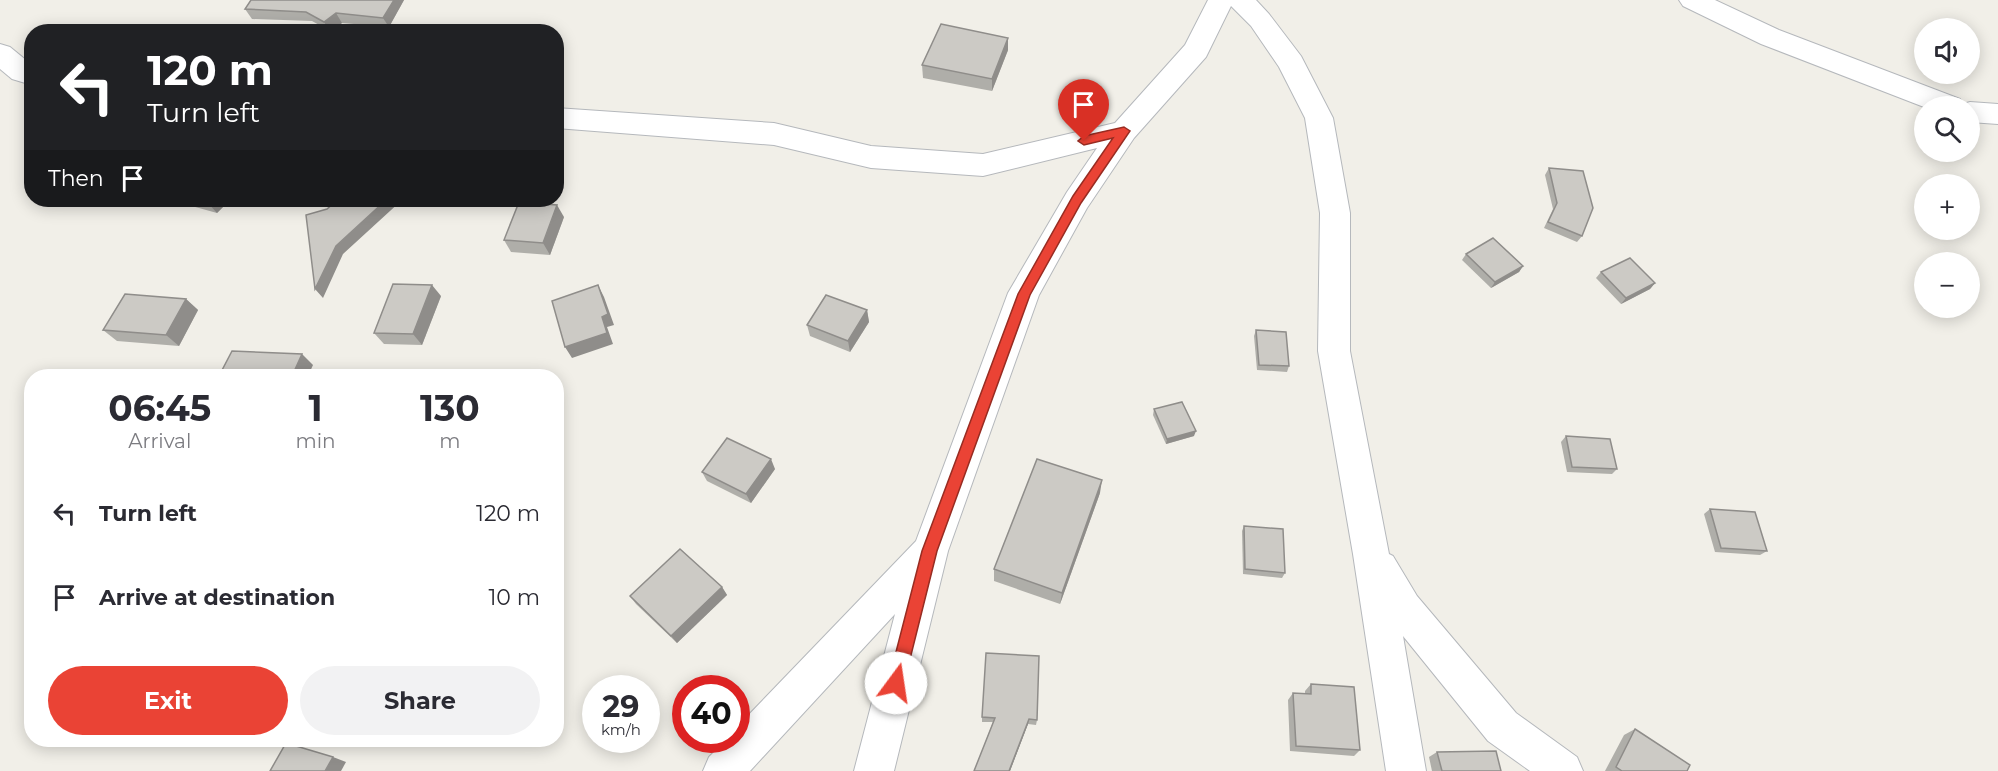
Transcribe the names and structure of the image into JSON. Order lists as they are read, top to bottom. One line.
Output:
{"page":{"map_buttons":["+","−"],"turn":["120 m","Turn left"],"then":"Then","eta":["06:45","Arrival","1","min","130","m"],"list":[{"name":"Turn left","value":"120 m"},{"name":"Arrive at destination","value":"10 m"}],"buttons":["Exit","Share"],"speed":"29 km/h","limit":"40"}}
